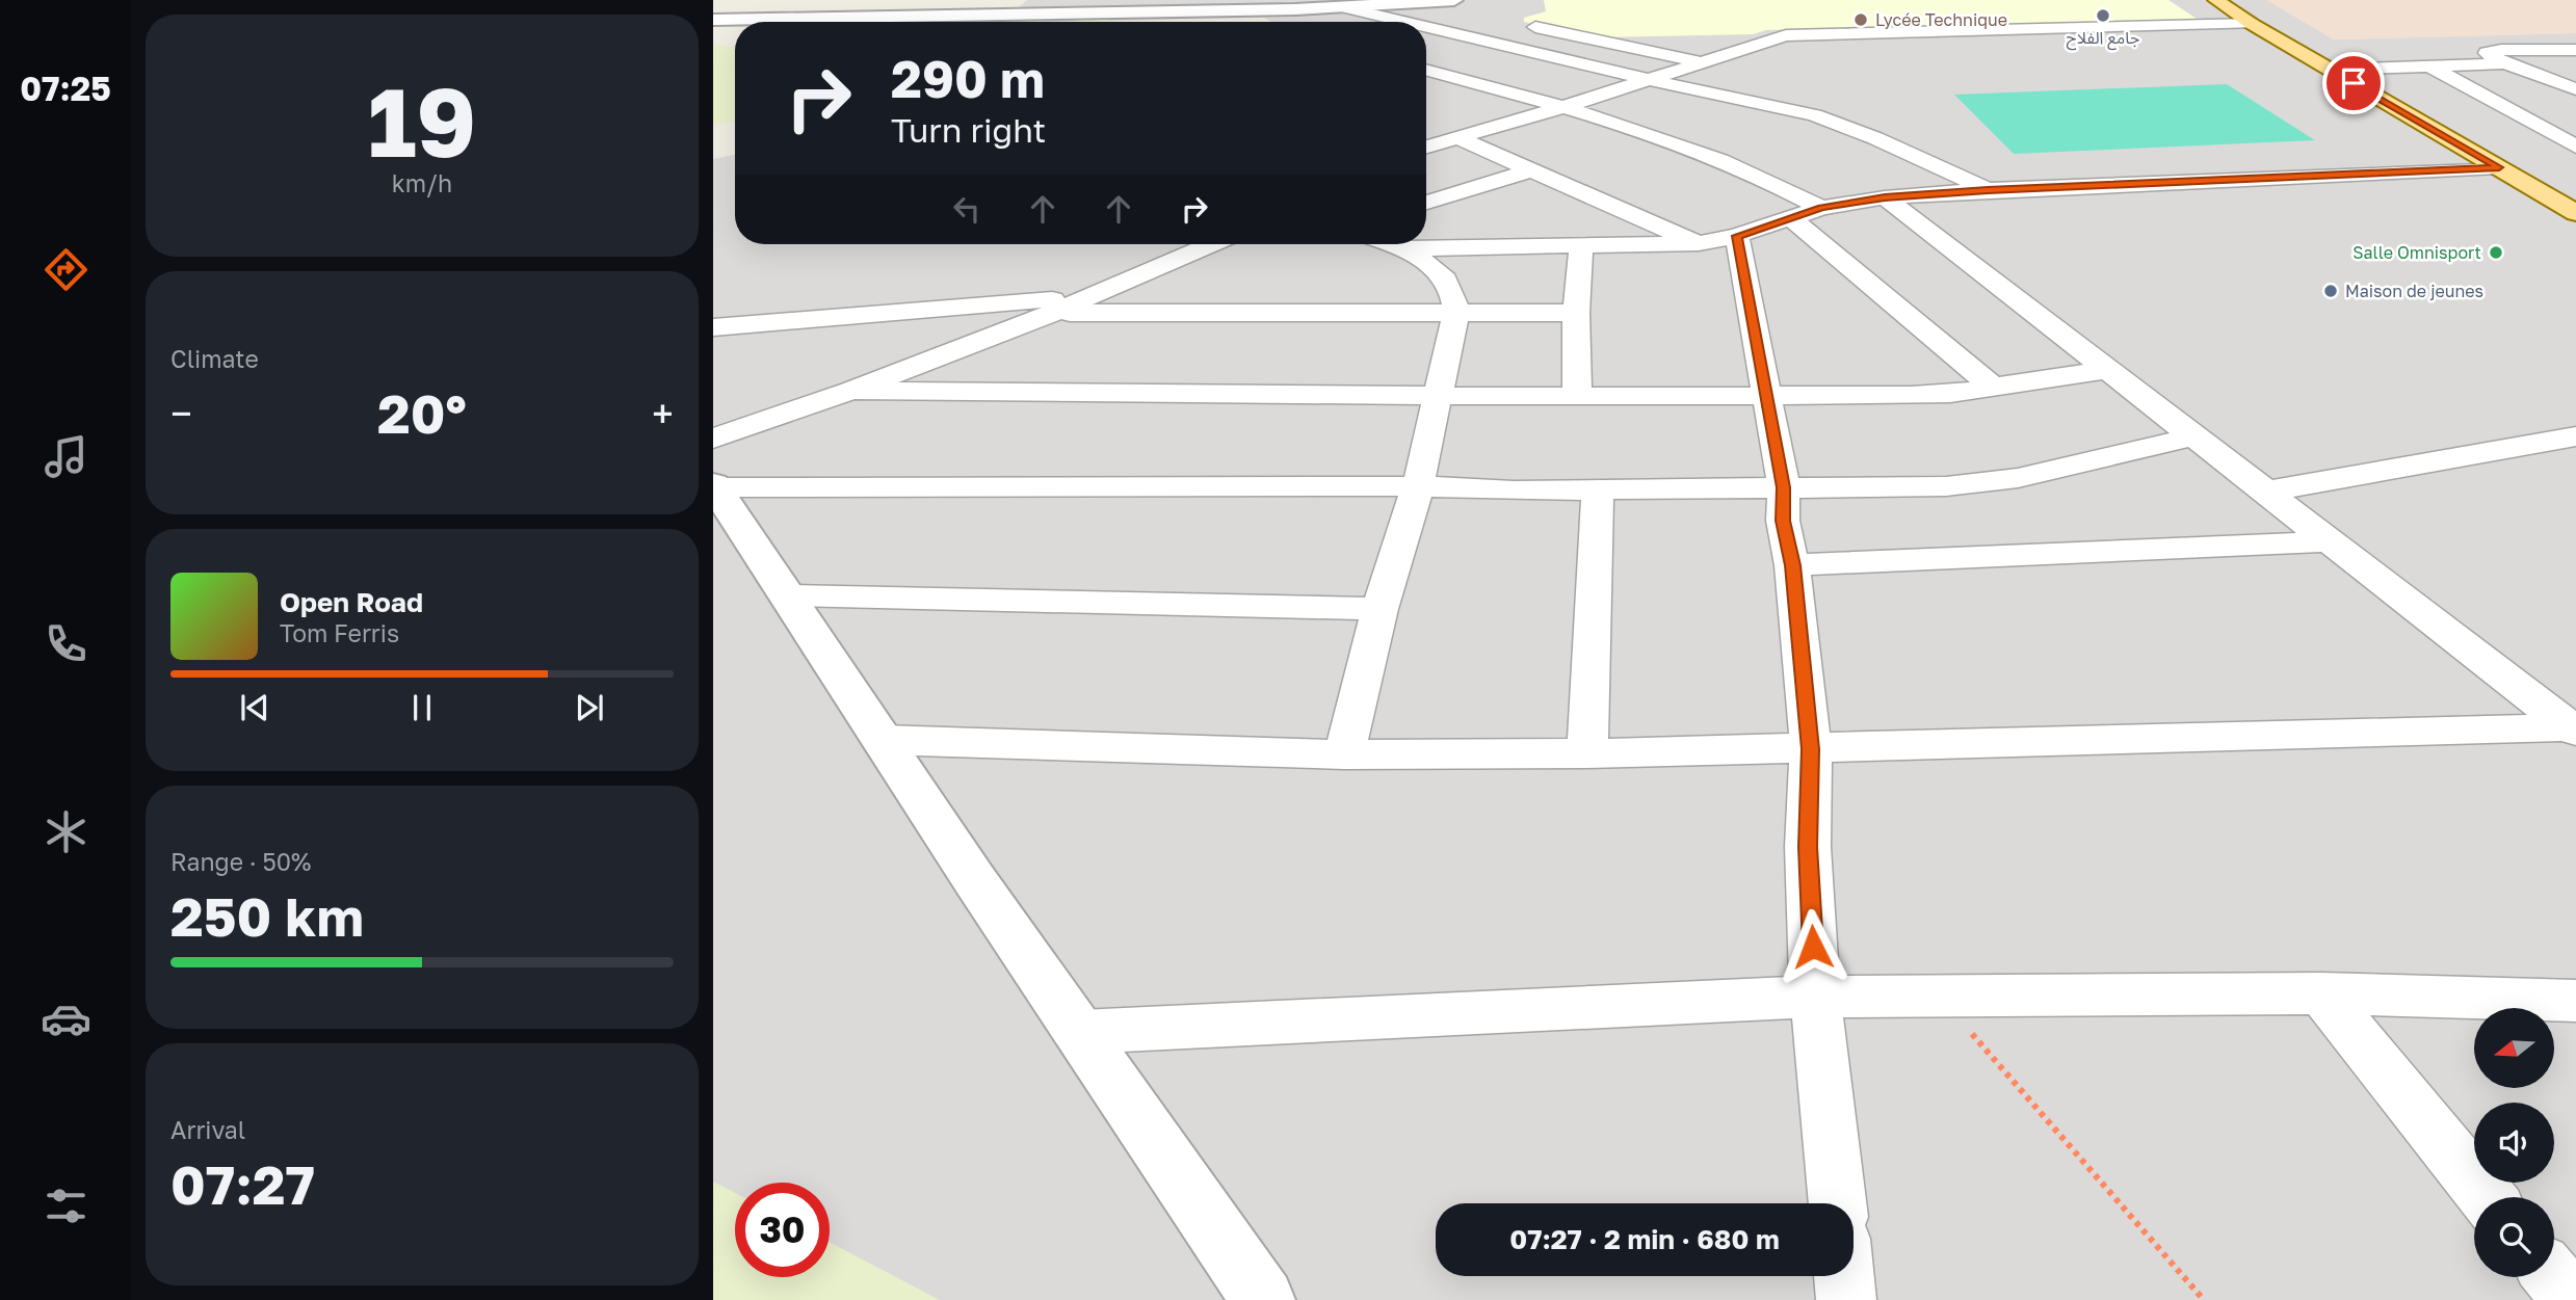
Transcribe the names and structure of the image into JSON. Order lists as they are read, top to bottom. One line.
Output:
{"places":["جامع الفلاح","Lycée Technique","Salle Omnisport","Maison de jeunes"],"north":"left","page":{"tabs":"07:25","tile":[["19","km/h"],"Climate",["Range · 50%","250 km"],["Arrival","07:27"]],"turn":["290 m","Turn right"],"heat":["−","20°","+"],"song":["Open Road","Tom Ferris"],"limit":"30","trip":"07:27 · 2 min · 680 m"}}
